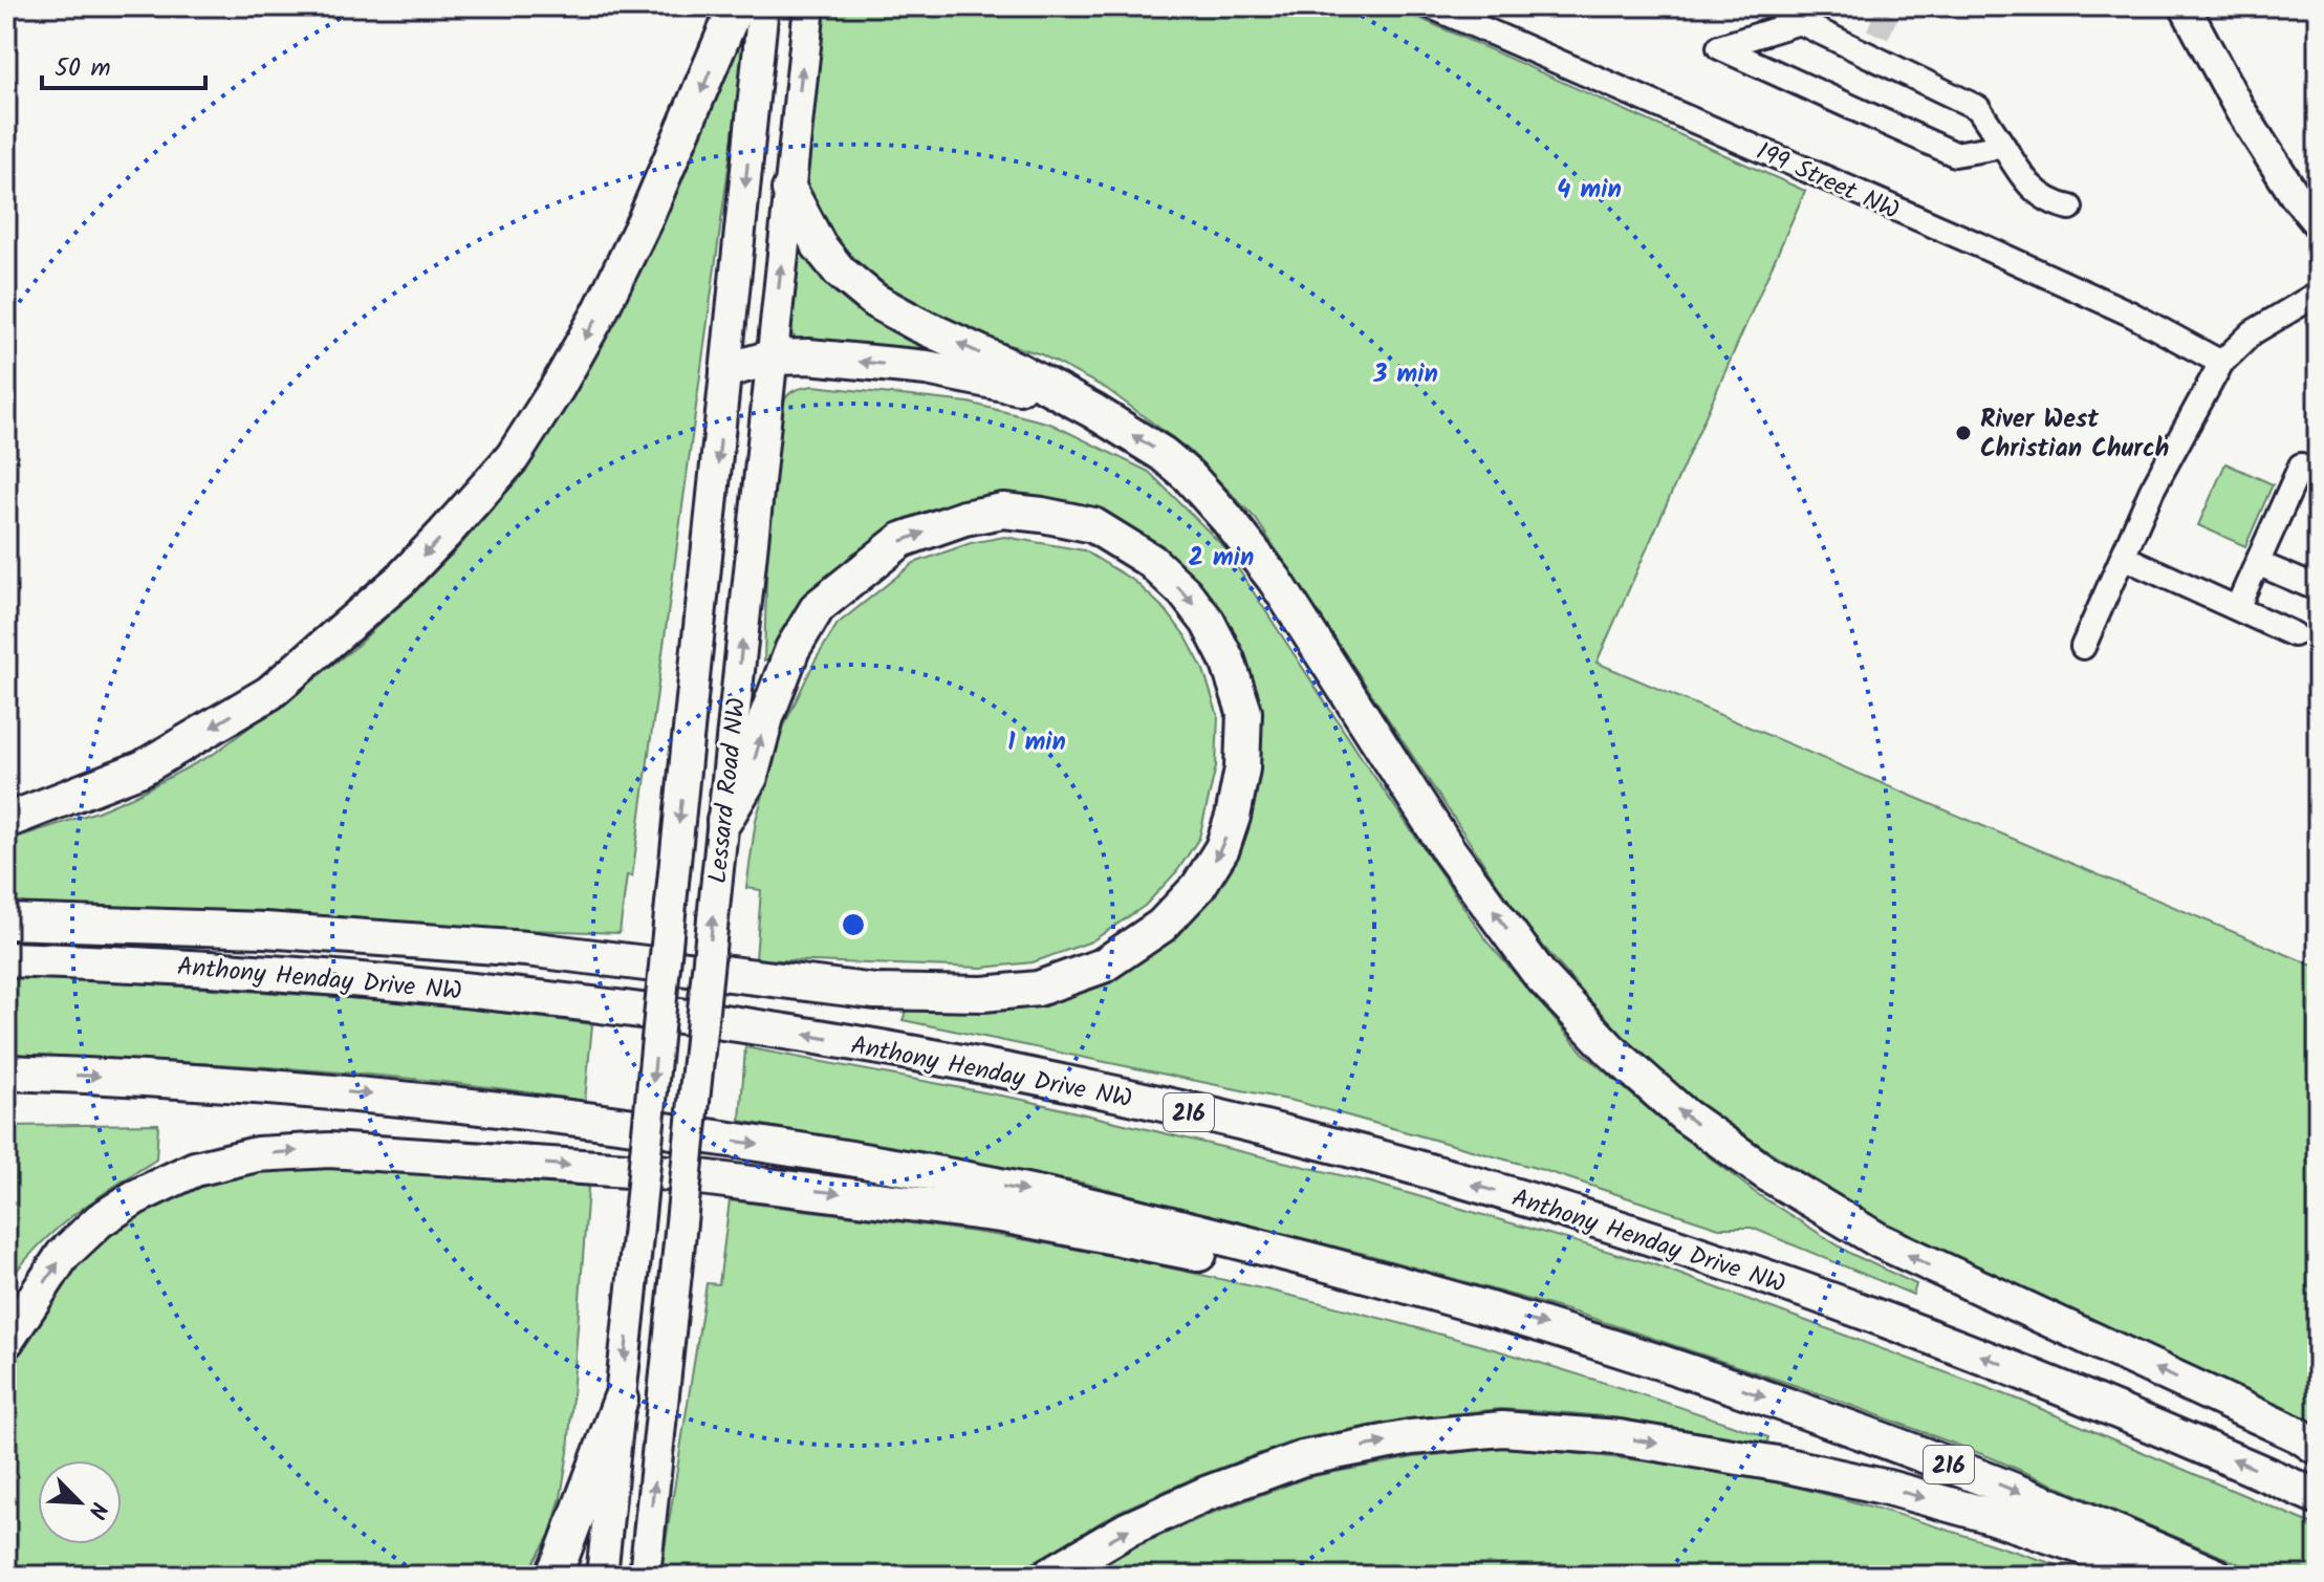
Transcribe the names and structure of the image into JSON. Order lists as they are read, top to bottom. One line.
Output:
{"streets":{"highway":["Anthony Henday Drive NW","216"],"main road":["Lessard Road NW"],"street":["199 Street NW"]},"places":["River West Christian Church"],"scale_bar":"50 m","north":"bottom right","rings":["4 min","3 min","2 min","1 min"]}
